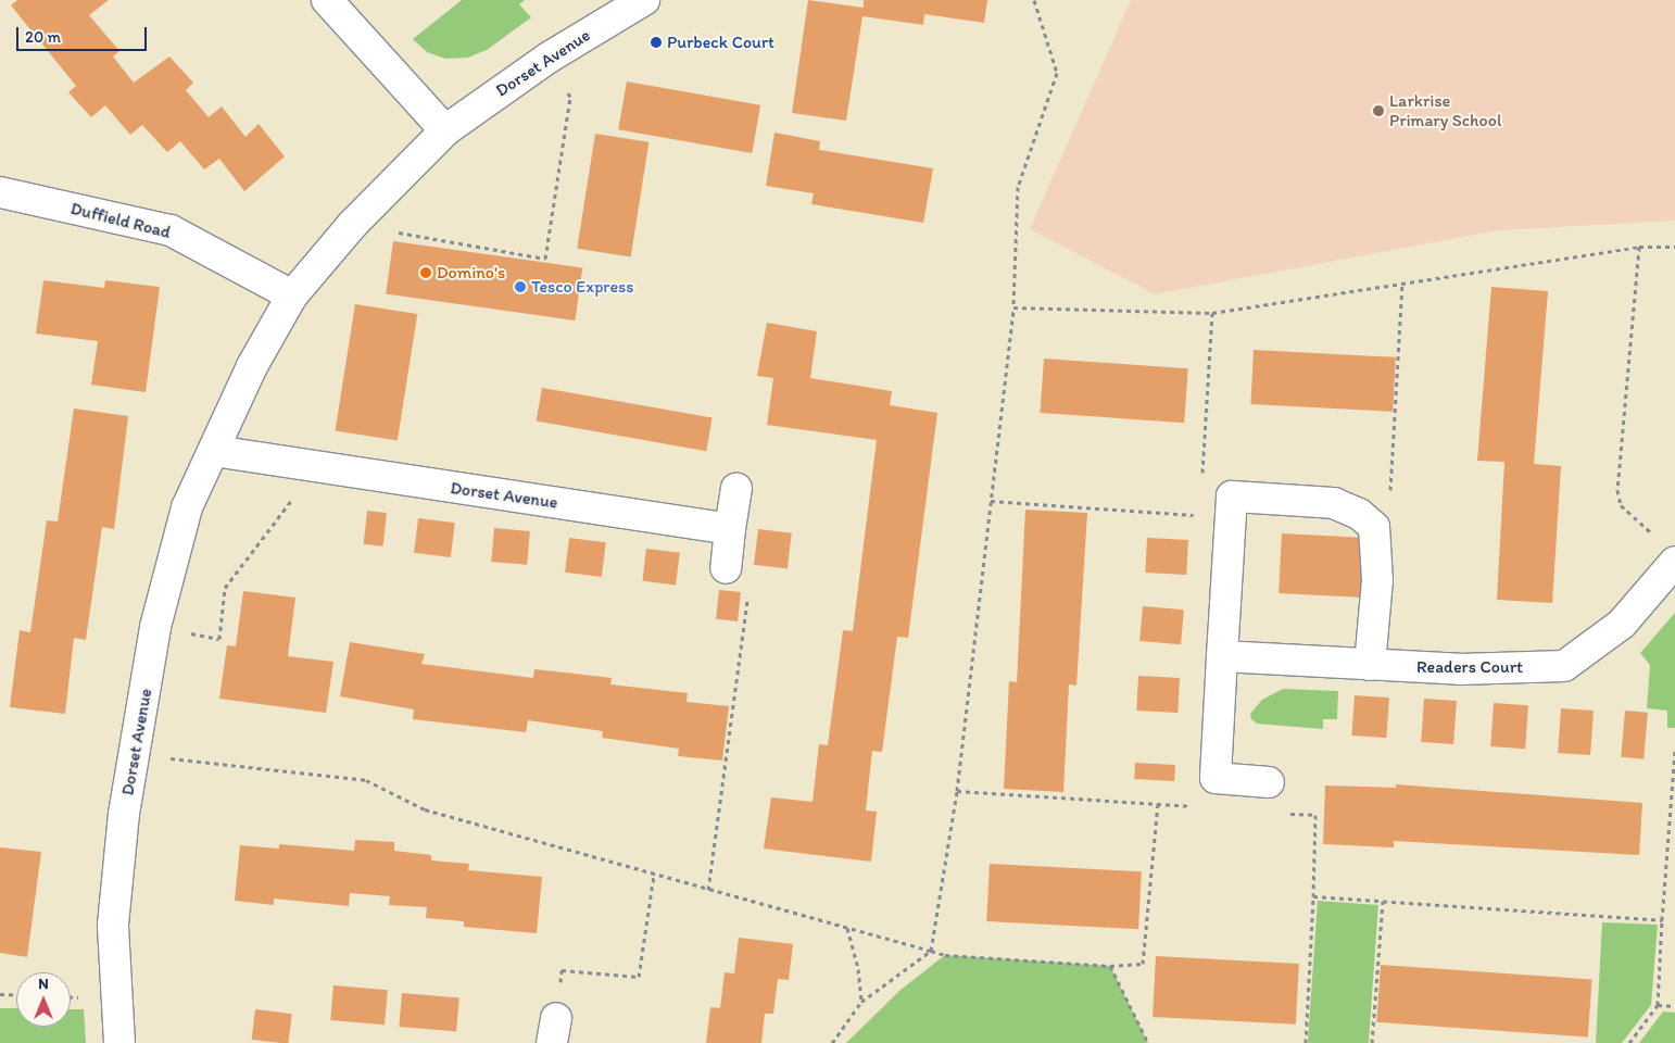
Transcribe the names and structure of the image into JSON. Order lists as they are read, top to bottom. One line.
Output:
{"streets":{"street":["Dorset Avenue","Duffield Road","Readers Court"]},"crossings":[["Dorset Avenue","Duffield Road"]],"places":["Purbeck Court","Larkrise Primary School","Domino's","Tesco Express"],"scale_bar":"20 m","north":"top"}
